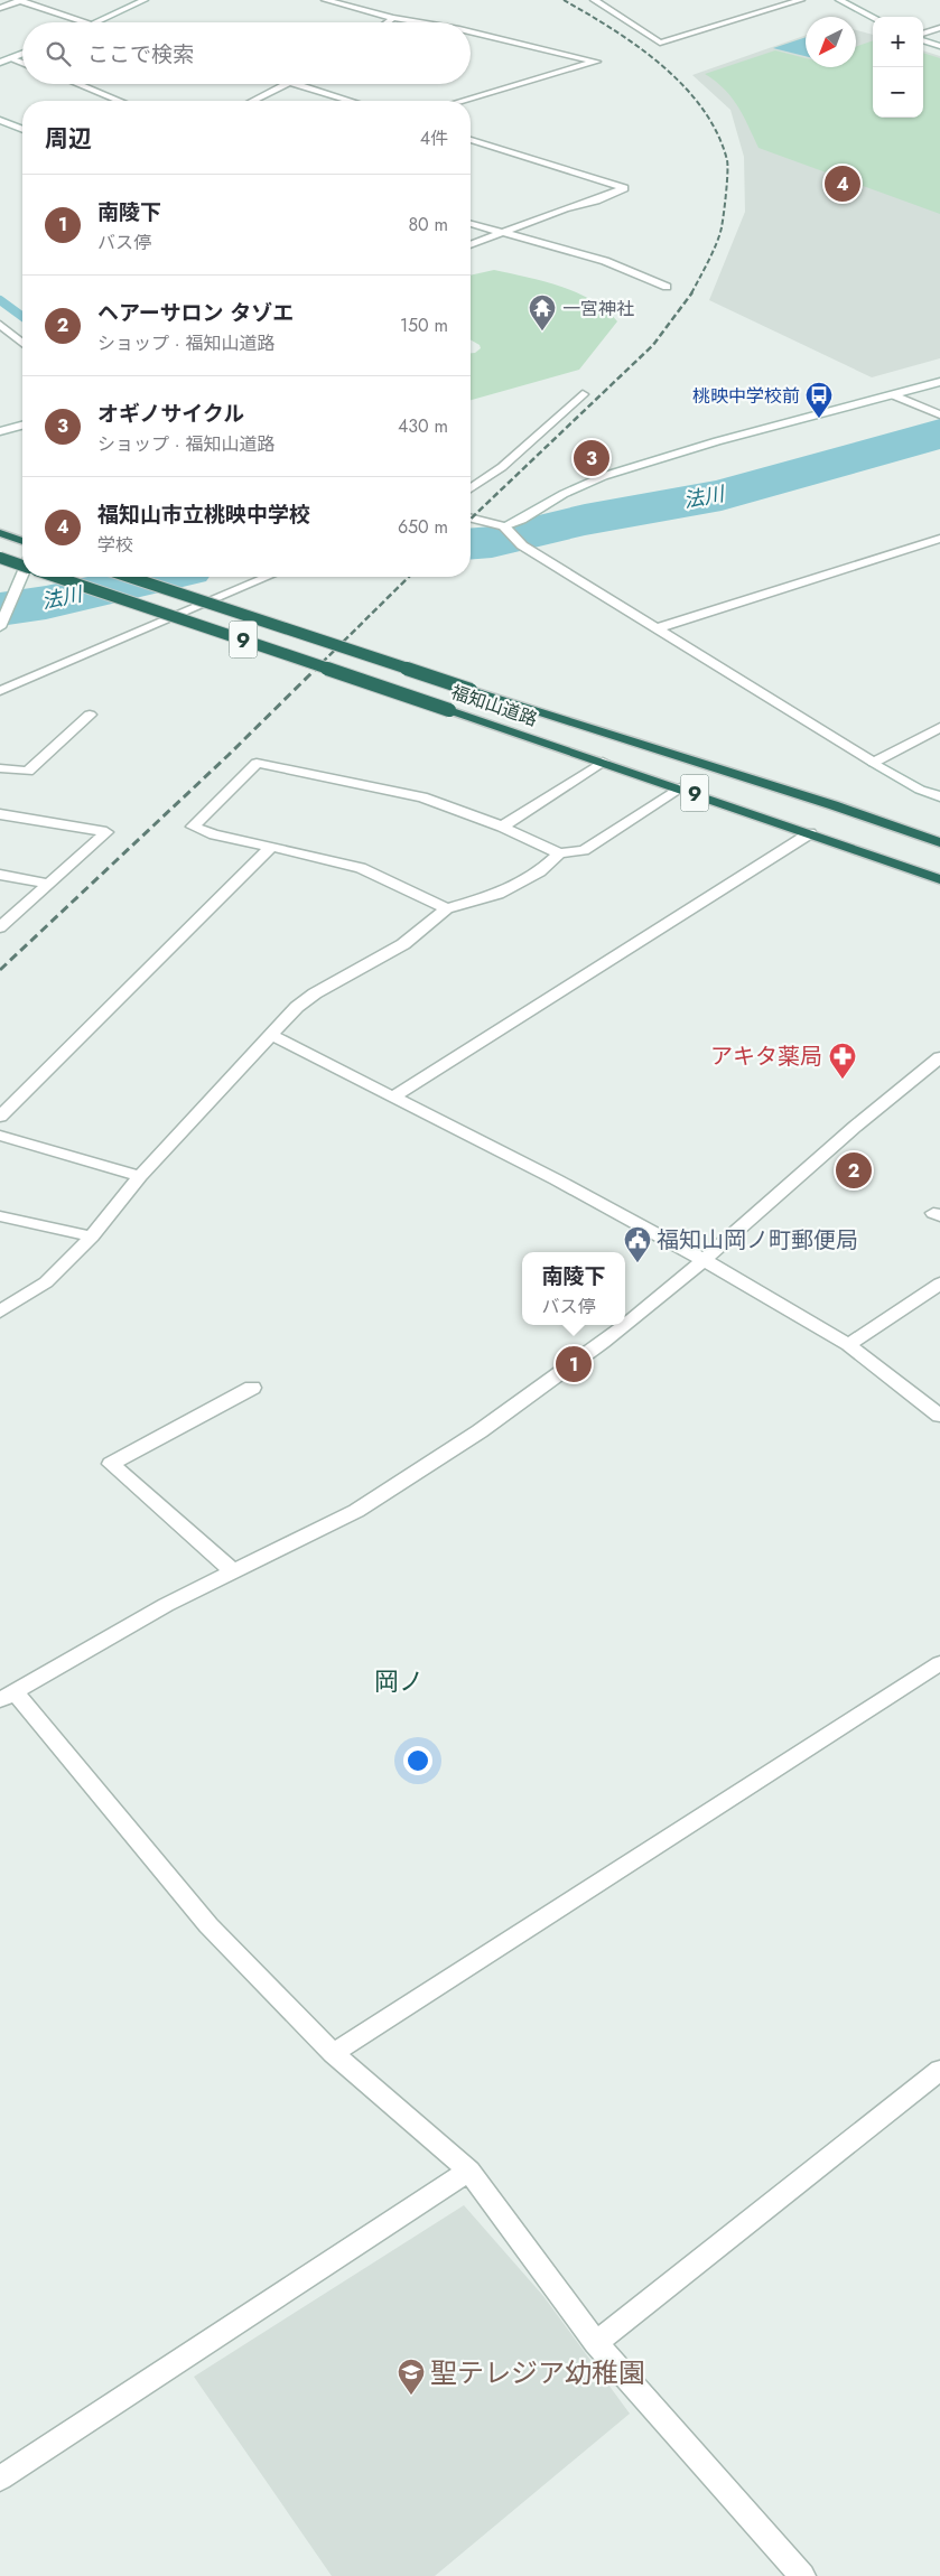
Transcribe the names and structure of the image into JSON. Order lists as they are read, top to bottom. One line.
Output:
{"streets":{"highway":["9","福知山道路"]},"districts":["岡ノ"],"water":["法川"],"places":{"temple":["一宮神社"],"bus stop":["桃映中学校前"],"pharmacy":["アキタ薬局"],"public building":["福知山岡ノ町郵便局"],"school or university":["聖テレジア幼稚園"]},"north":"bottom left","page":{"map_buttons":["+","−"],"search":"ここで検索","heading":["周辺","4件"],"pins":["4","3","2","1"],"list":[{"mark":"1","name":"南陵下","note":"バス停","value":"80 m"},{"mark":"2","name":"ヘアーサロン タゾエ","note":"ショップ · 福知山道路","value":"150 m"},{"mark":"3","name":"オギノサイクル","note":"ショップ · 福知山道路","value":"430 m"},{"mark":"4","name":"福知山市立桃映中学校","note":"学校","value":"650 m"}],"popup":["南陵下","バス停"]}}
